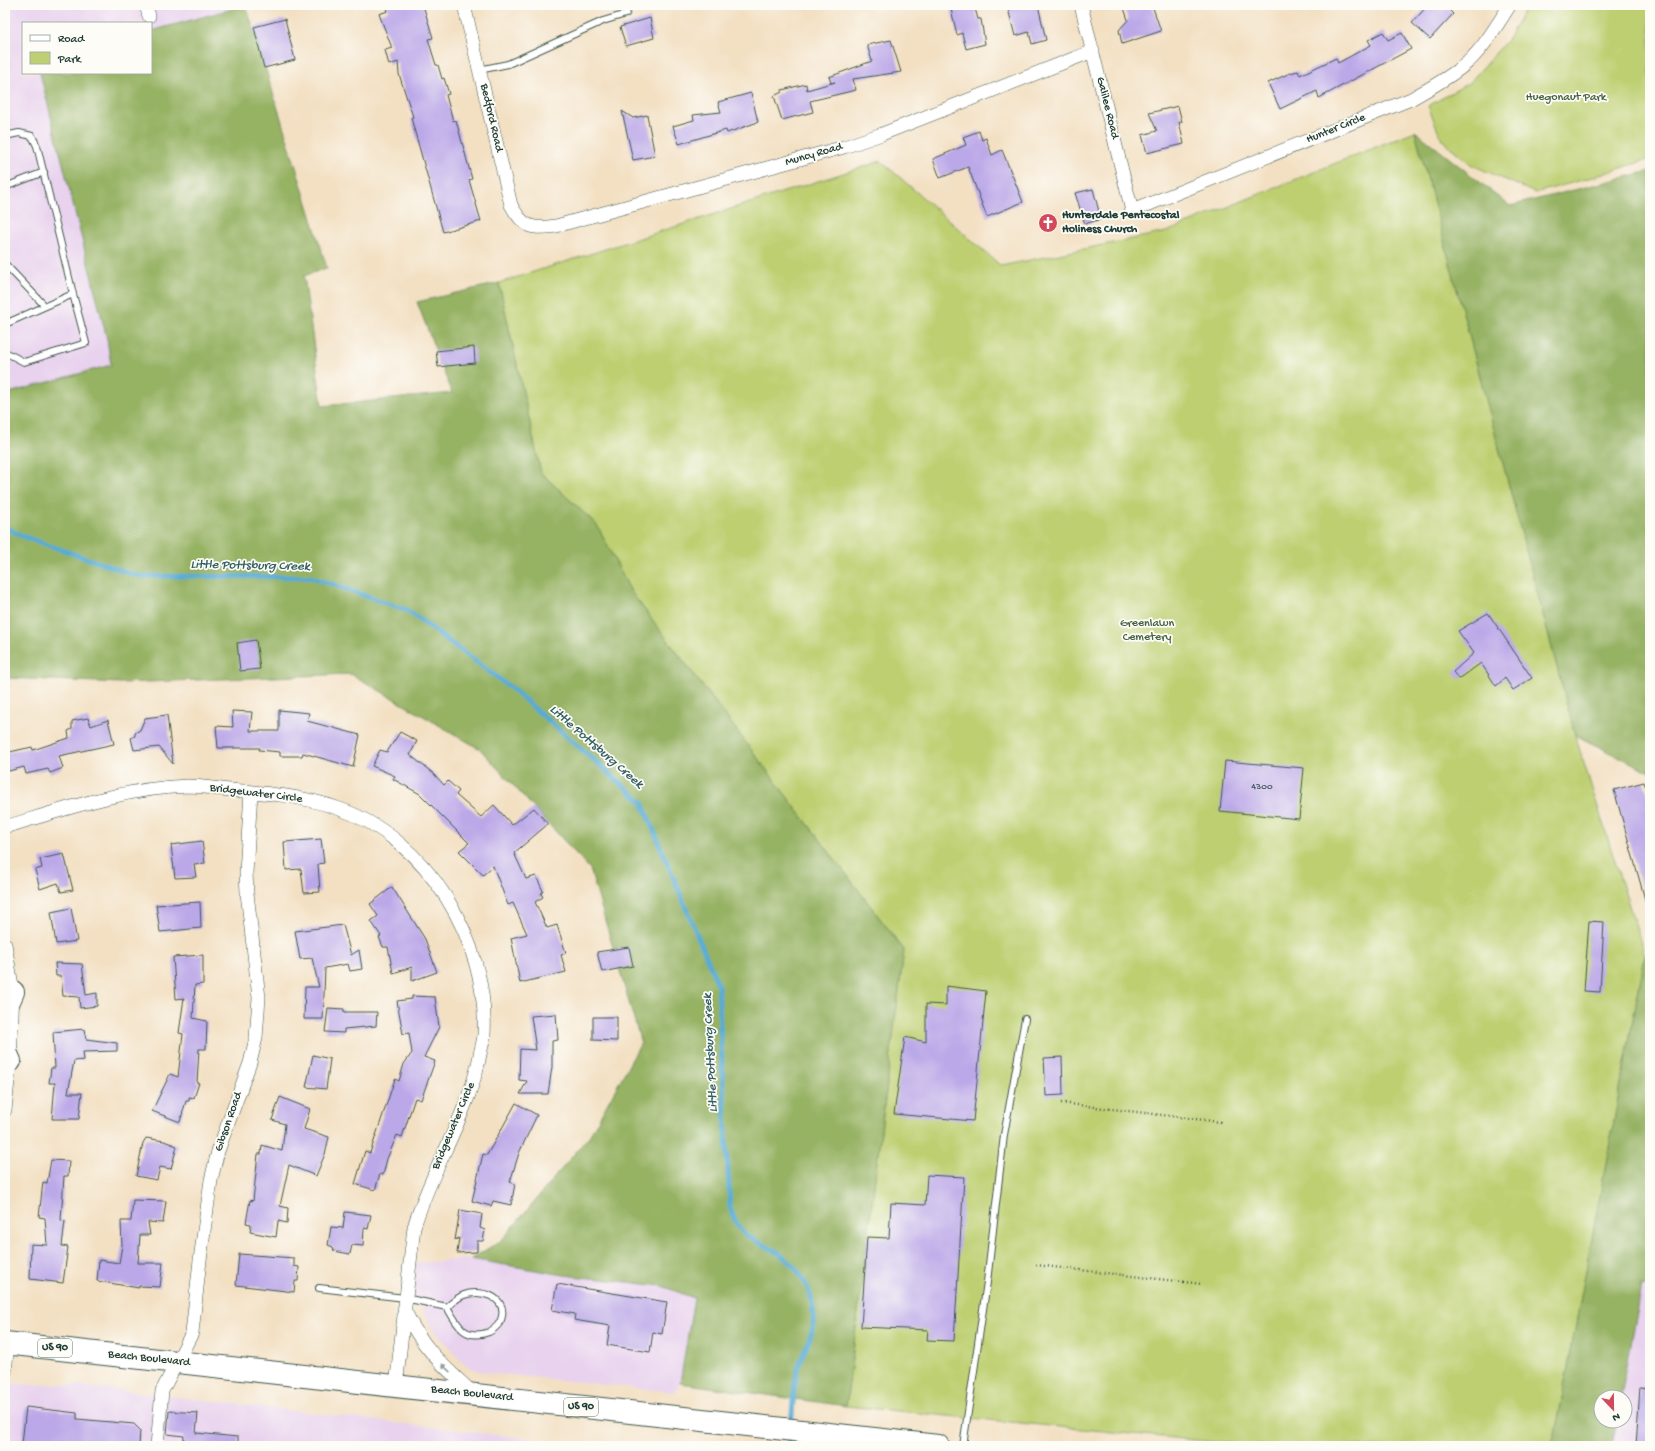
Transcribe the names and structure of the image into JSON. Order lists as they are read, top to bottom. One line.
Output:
{"streets":{"highway":["US 90","Beach Boulevard"],"street":["Galilee Road","Bedford Road","Hunter Circle","Muncy Road","Bridgewater Circle","Gibson Road"]},"crossings":[["Galilee Road","Hunter Circle"],["Galilee Road","Muncy Road"],["Bedford Road","Muncy Road"],["Bridgewater Circle","Gibson Road"],["Bridgewater Circle","Beach Boulevard"],["Gibson Road","Beach Boulevard"]],"water":["Little Pottsburg Creek"],"parks":["Huegonaut Park","Greenlawn Cemetery"],"places":{"church":["Hunterdale Pentecostal Holiness Church"]},"house_numbers":["4300"],"legend":["Road","Park"],"north":"bottom"}
